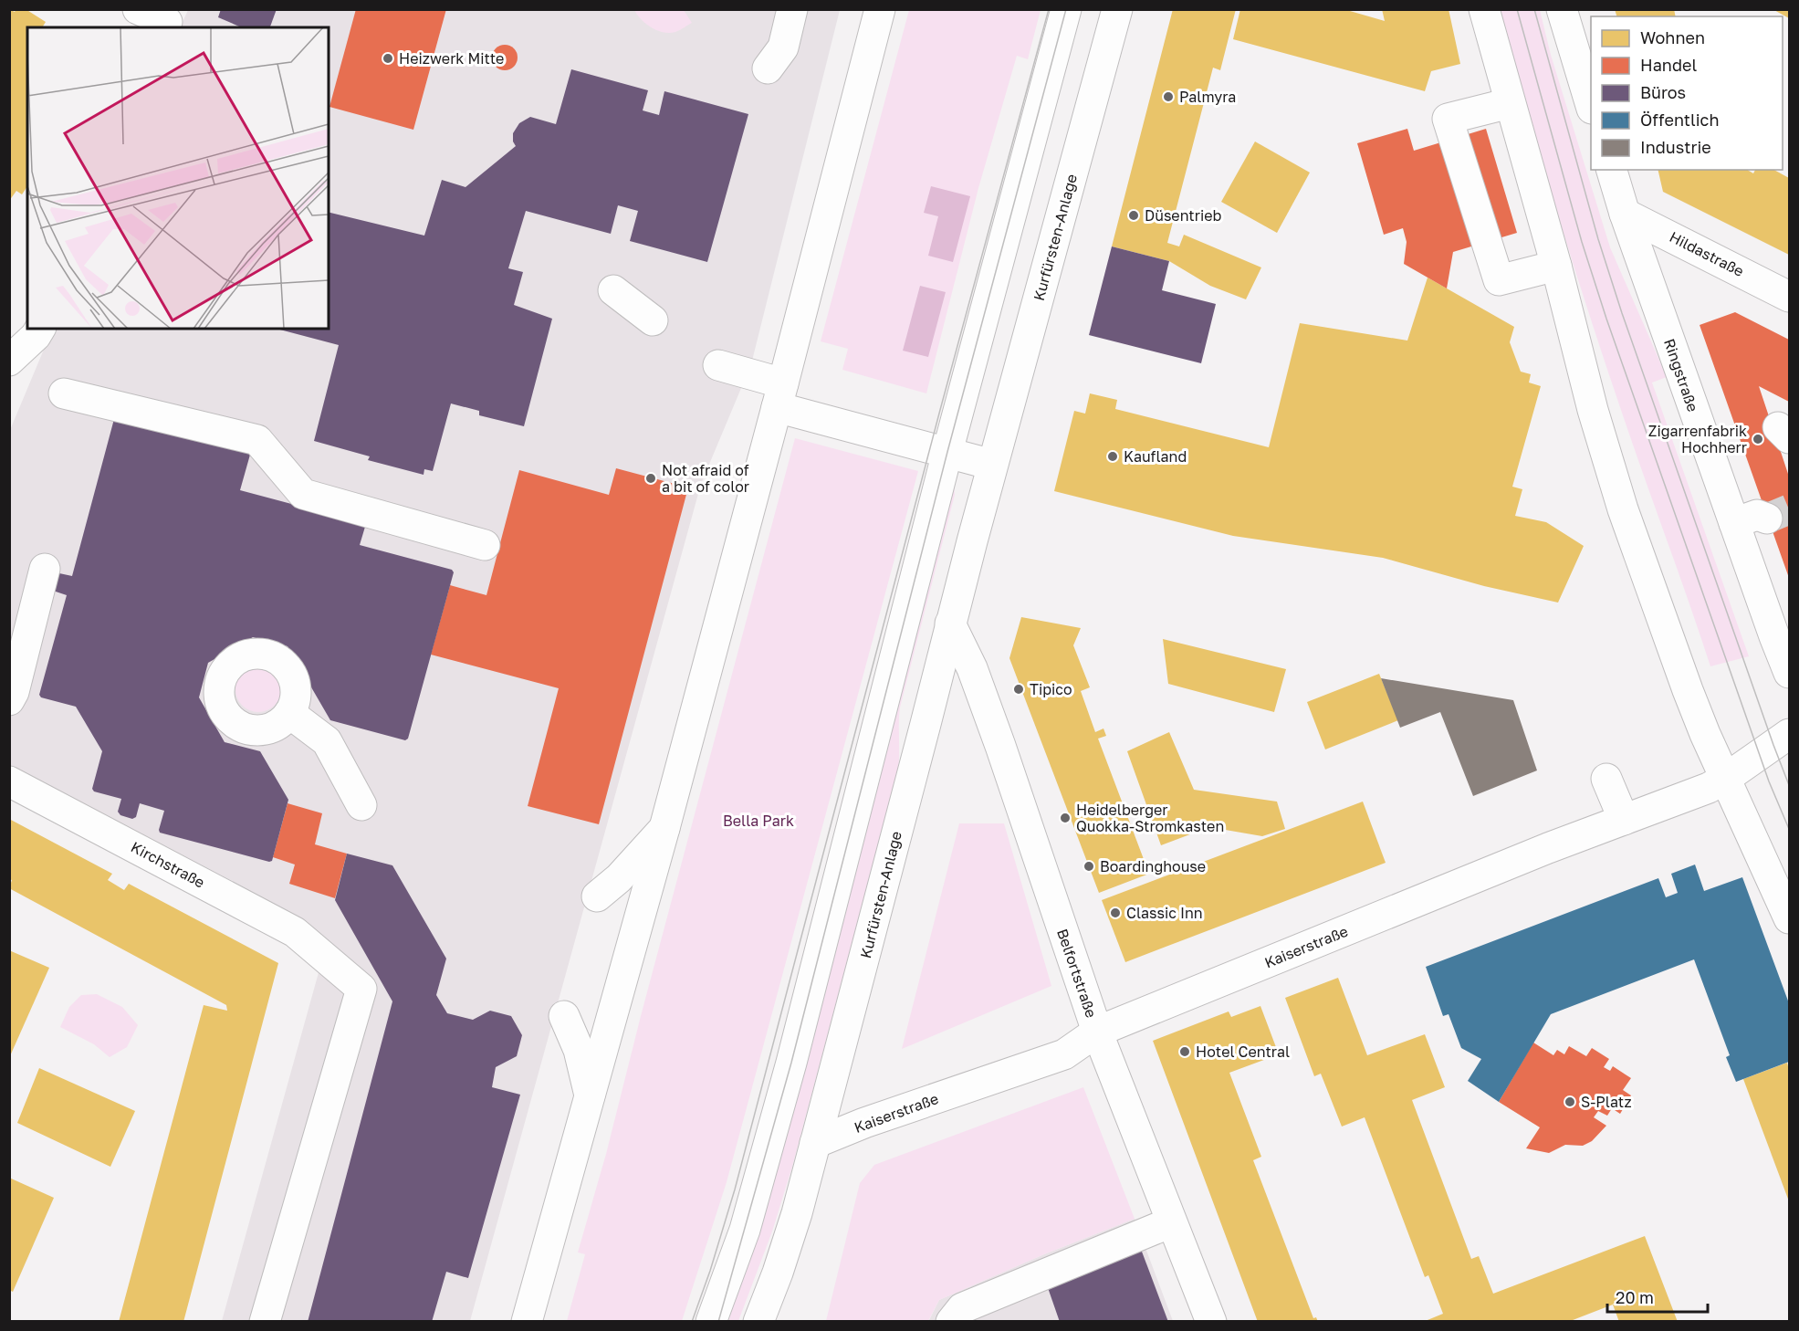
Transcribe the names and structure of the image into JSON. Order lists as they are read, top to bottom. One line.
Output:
{"streets":{"main road":["Kurfürsten-Anlage","Hildastraße","Ringstraße","Kirchstraße","Kaiserstraße","Belfortstraße"]},"crossings":[["Kurfürsten-Anlage","Kaiserstraße"],["Kurfürsten-Anlage","Belfortstraße"],["Hildastraße","Ringstraße"],["Kaiserstraße","Belfortstraße"]],"parks":["Bella Park"],"places":["Heizwerk Mitte","Palmyra","Düsentrieb","Zigarrenfabrik Hochherr","Kaufland","Not afraid of a bit of color","Tipico","Heidelberger Quokka-Stromkasten","Boardinghouse","Classic Inn","Hotel Central","S-Platz"],"legend":["Wohnen","Handel","Büros","Öffentlich","Industrie"],"scale_bar":"20 m"}
